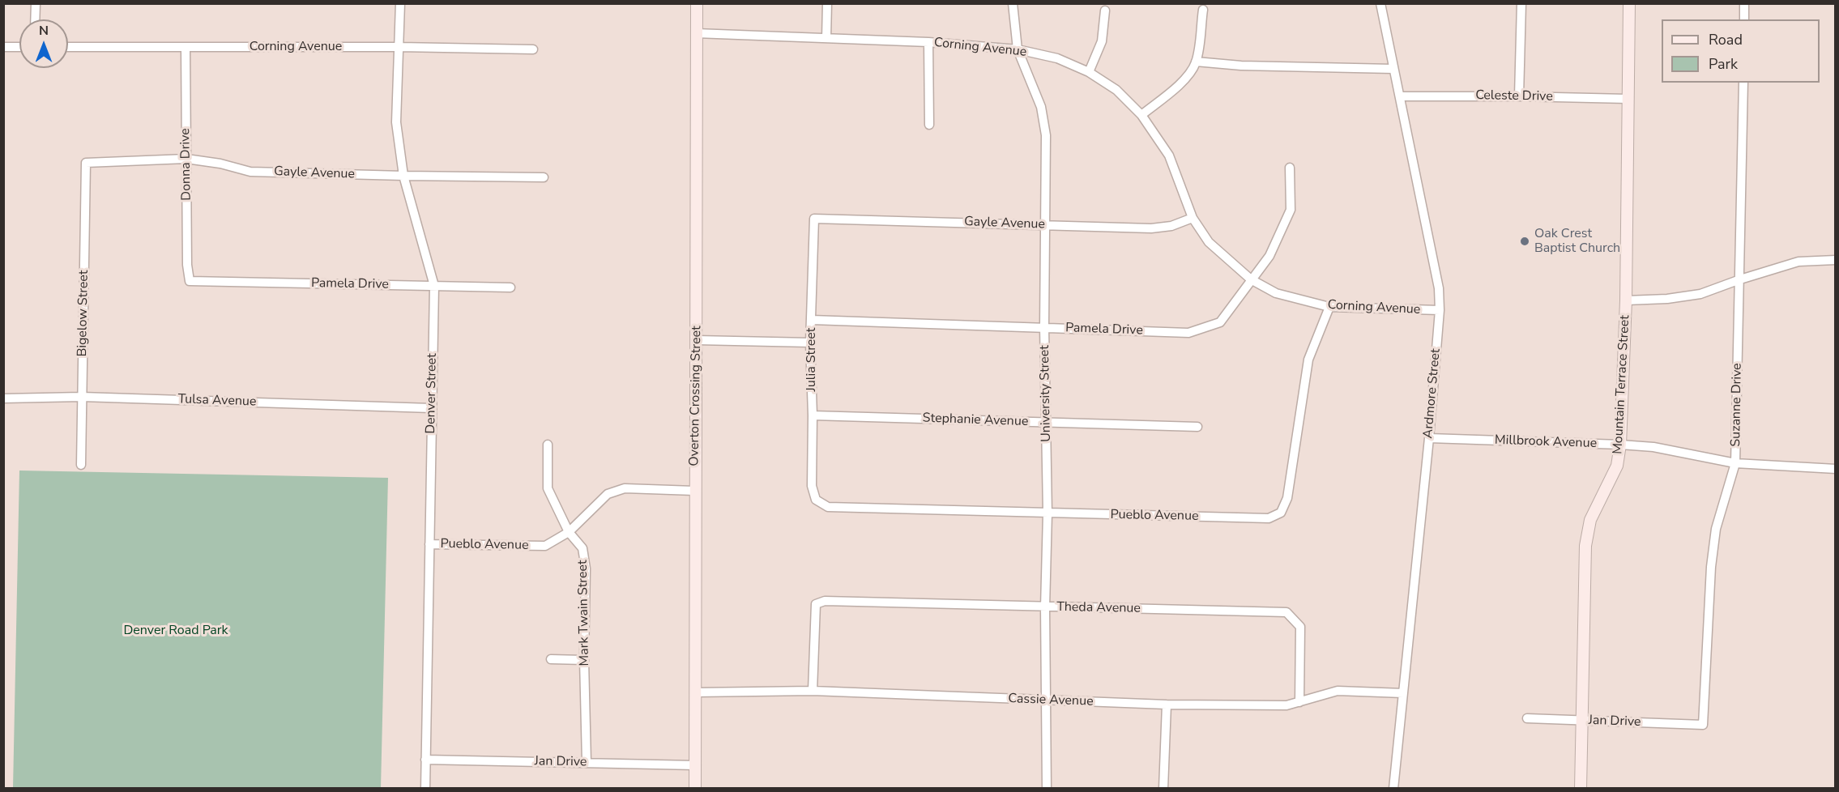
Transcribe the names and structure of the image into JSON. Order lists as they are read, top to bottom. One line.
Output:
{"streets":{"street":["Corning Avenue","Celeste Drive","Donna Drive","Gayle Avenue","Pamela Drive","Bigelow Street","Julia Street","Mountain Terrace Street","Denver Street","University Street","Ardmore Street","Overton Crossing Street","Tulsa Avenue","Suzanne Drive","Stephanie Avenue","Millbrook Avenue","Pueblo Avenue","Theda Avenue","Mark Twain Street","Cassie Avenue","Jan Drive"]},"crossings":[["Corning Avenue","Donna Drive"],["Corning Avenue","Gayle Avenue"],["Corning Avenue","Pamela Drive"],["Corning Avenue","Denver Street"],["Corning Avenue","University Street"],["Corning Avenue","Ardmore Street"],["Corning Avenue","Overton Crossing Street"],["Corning Avenue","Pueblo Avenue"],["Celeste Drive","Mountain Terrace Street"],["Celeste Drive","Ardmore Street"],["Donna Drive","Gayle Avenue"],["Donna Drive","Pamela Drive"],["Gayle Avenue","Bigelow Street"],["Gayle Avenue","Julia Street"],["Gayle Avenue","Denver Street"],["Gayle Avenue","University Street"],["Pamela Drive","Julia Street"],["Pamela Drive","Denver Street"],["Pamela Drive","University Street"],["Bigelow Street","Tulsa Avenue"],["Julia Street","Stephanie Avenue"],["Julia Street","Pueblo Avenue"],["Mountain Terrace Street","Millbrook Avenue"],["Mountain Terrace Street","Jan Drive"],["Denver Street","Tulsa Avenue"],["Denver Street","Pueblo Avenue"],["Denver Street","Jan Drive"],["University Street","Stephanie Avenue"],["University Street","Pueblo Avenue"],["University Street","Theda Avenue"],["University Street","Cassie Avenue"],["Ardmore Street","Millbrook Avenue"],["Ardmore Street","Cassie Avenue"],["Overton Crossing Street","Pueblo Avenue"],["Overton Crossing Street","Cassie Avenue"],["Overton Crossing Street","Jan Drive"],["Suzanne Drive","Millbrook Avenue"],["Suzanne Drive","Jan Drive"],["Pueblo Avenue","Mark Twain Street"],["Theda Avenue","Cassie Avenue"],["Mark Twain Street","Jan Drive"]],"parks":["Denver Road Park"],"places":["Oak Crest Baptist Church"],"legend":["Road","Park"],"north":"top"}
